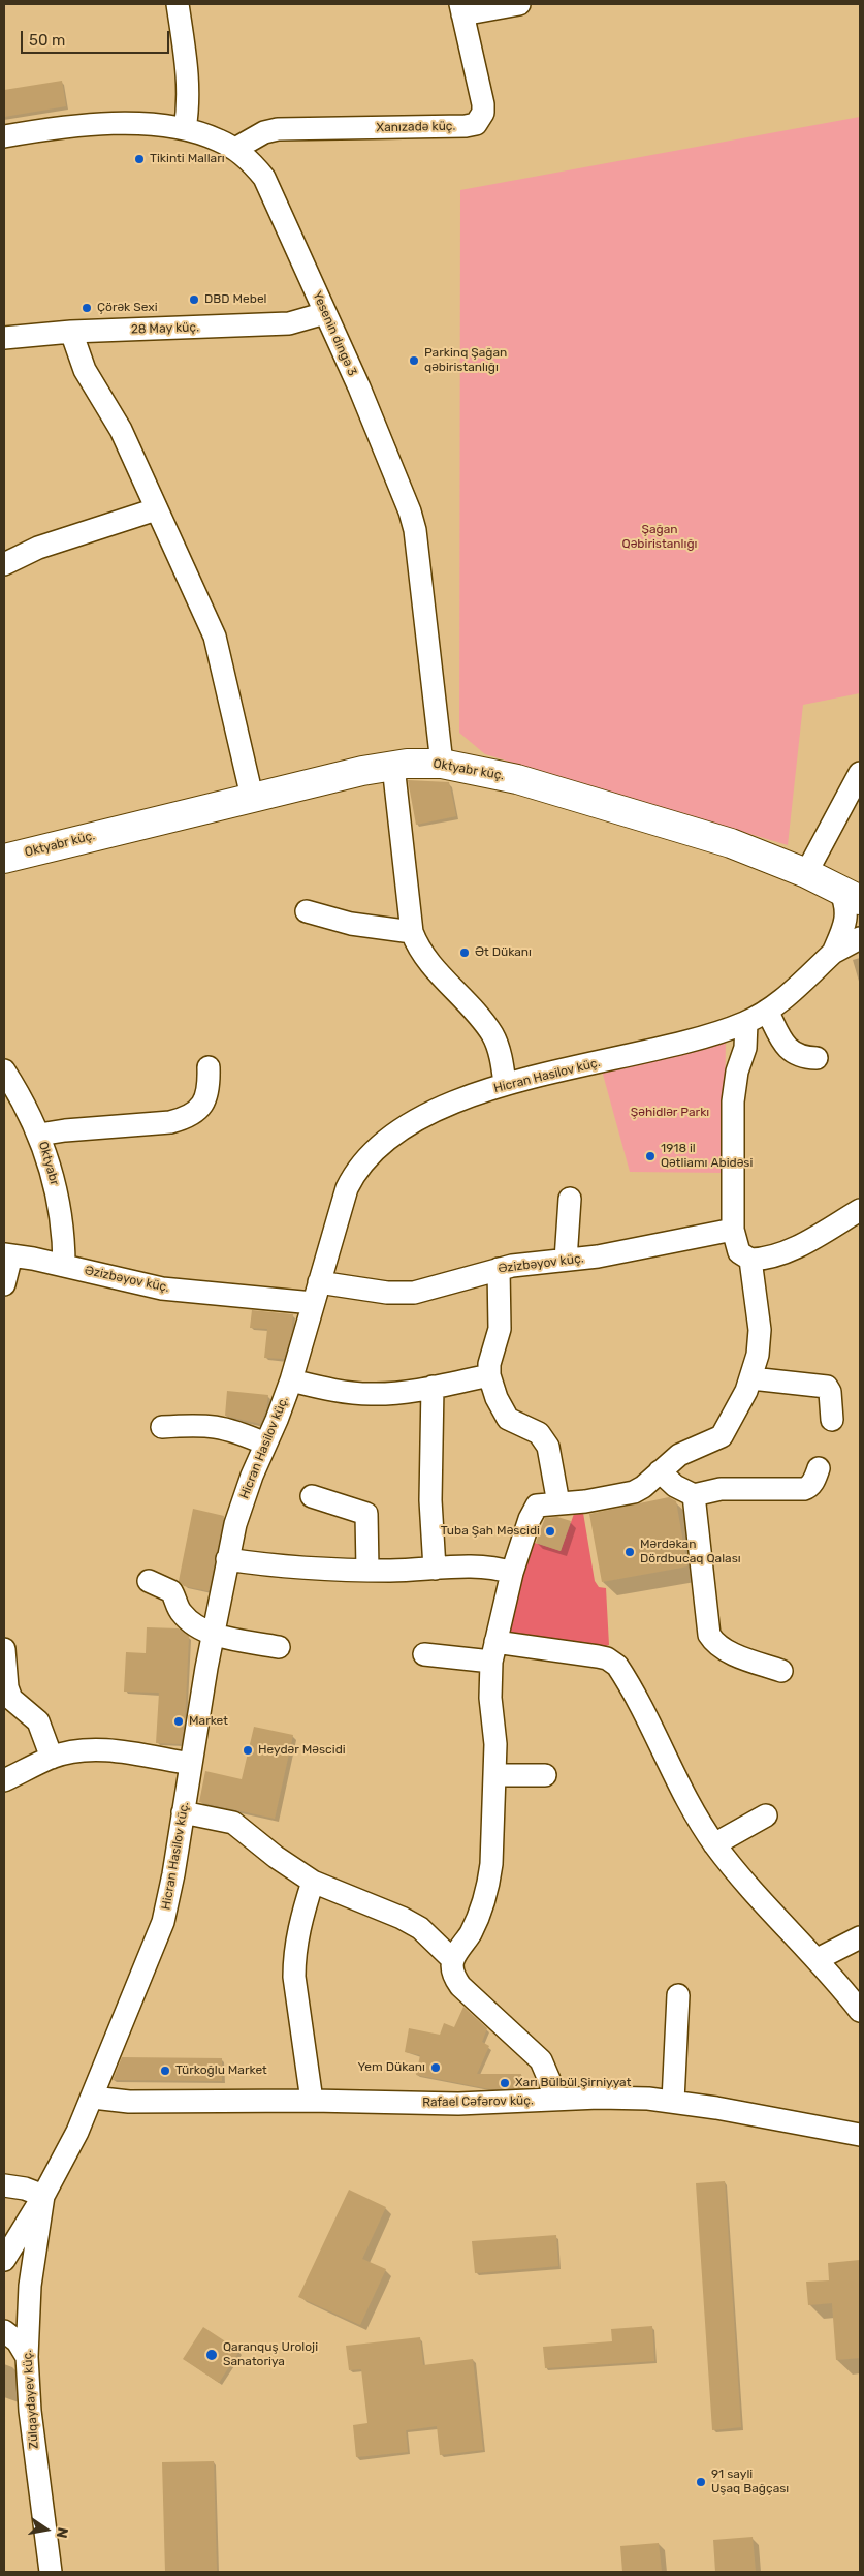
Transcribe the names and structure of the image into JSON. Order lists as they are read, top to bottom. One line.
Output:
{"streets":{"street":["Xanızadə küç.","28 May küç.","Yesenin dıngə 3","Oktyabr küç.","Hicran Hasilov küç.","Oktyabr","Əzizbəyov küç.","Rafael Cəfərov küç.","Zülqaydayev küç."]},"crossings":[["Xanızadə küç.","Yesenin dıngə 3"],["28 May küç.","Yesenin dıngə 3"],["Yesenin dıngə 3","Oktyabr küç."],["Hicran Hasilov küç.","Əzizbəyov küç."],["Hicran Hasilov küç.","Rafael Cəfərov küç."],["Hicran Hasilov küç.","Zülqaydayev küç."],["Oktyabr","Əzizbəyov küç."]],"parks":["Şağan Qəbiristanlığı","Şəhidlər Parkı"],"places":["Tikinti Malları","DBD Mebel","Çörək Sexi","Parkinq Şağan qəbiristanlığı","Ət Dükanı","1918 il Qətliamı Abidəsi","Tuba Şah Məscidi","Mərdəkan Dördbucaq Qalası","Market","Heydər Məscidi","Yem Dükanı","Türkoğlu Market","Xarı Bülbül Şirniyyat","Qaranquş Uroloji Sanatoriya","91 sayli Uşaq Bağçası"],"scale_bar":"50 m","north":"right"}
